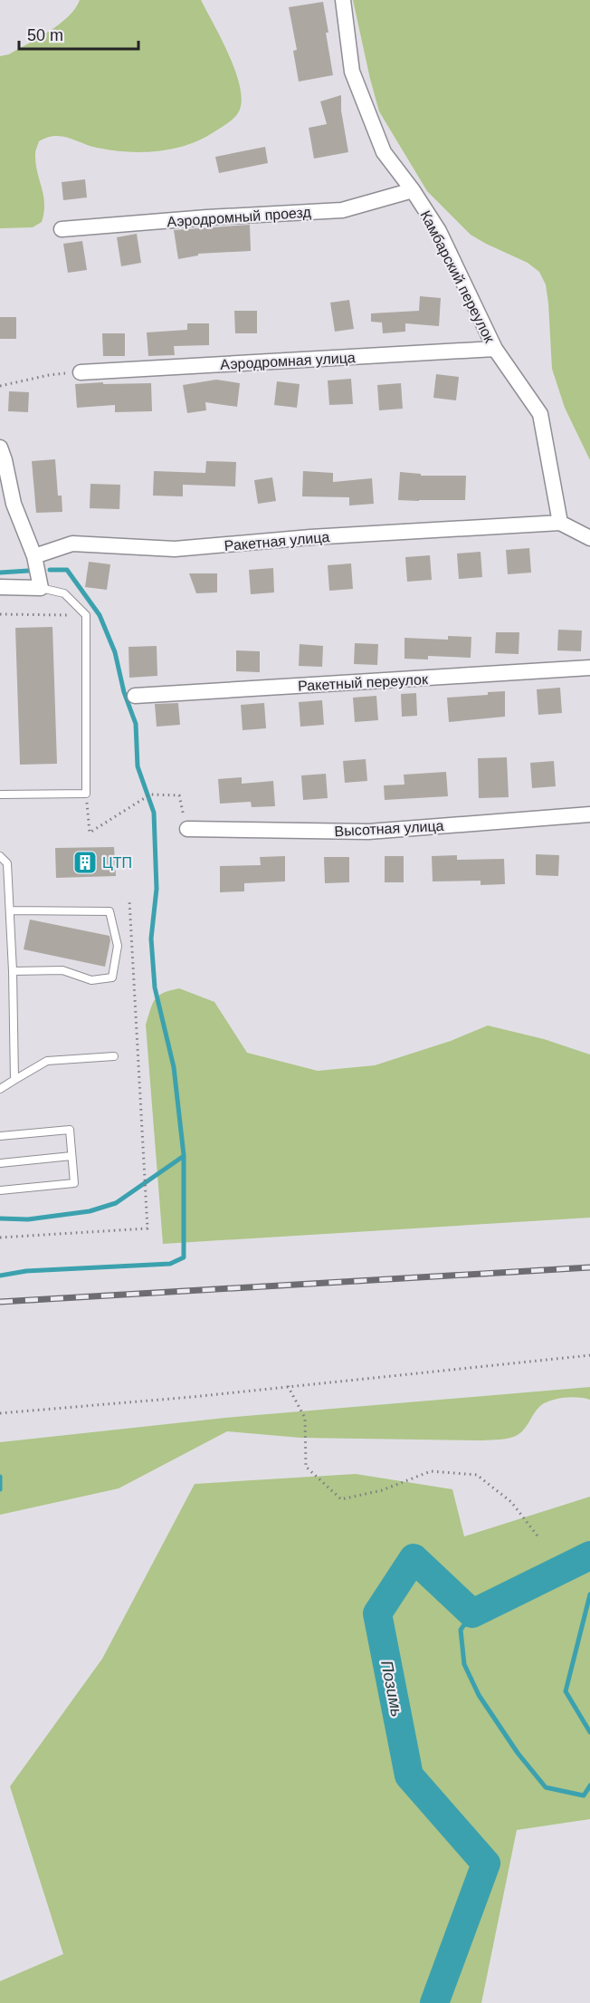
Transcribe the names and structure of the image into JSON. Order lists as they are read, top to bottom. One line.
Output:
{"streets":{"street":["Аэродромный проезд","Камбарский переулок","Аэродромная улица","Ракетная улица","Ракетный переулок","Высотная улица"]},"crossings":[["Аэродромный проезд","Камбарский переулок"],["Камбарский переулок","Аэродромная улица"],["Камбарский переулок","Ракетная улица"]],"water":["Позимь"],"places":{"building":["ЦТП"]},"scale_bar":"50 m"}
